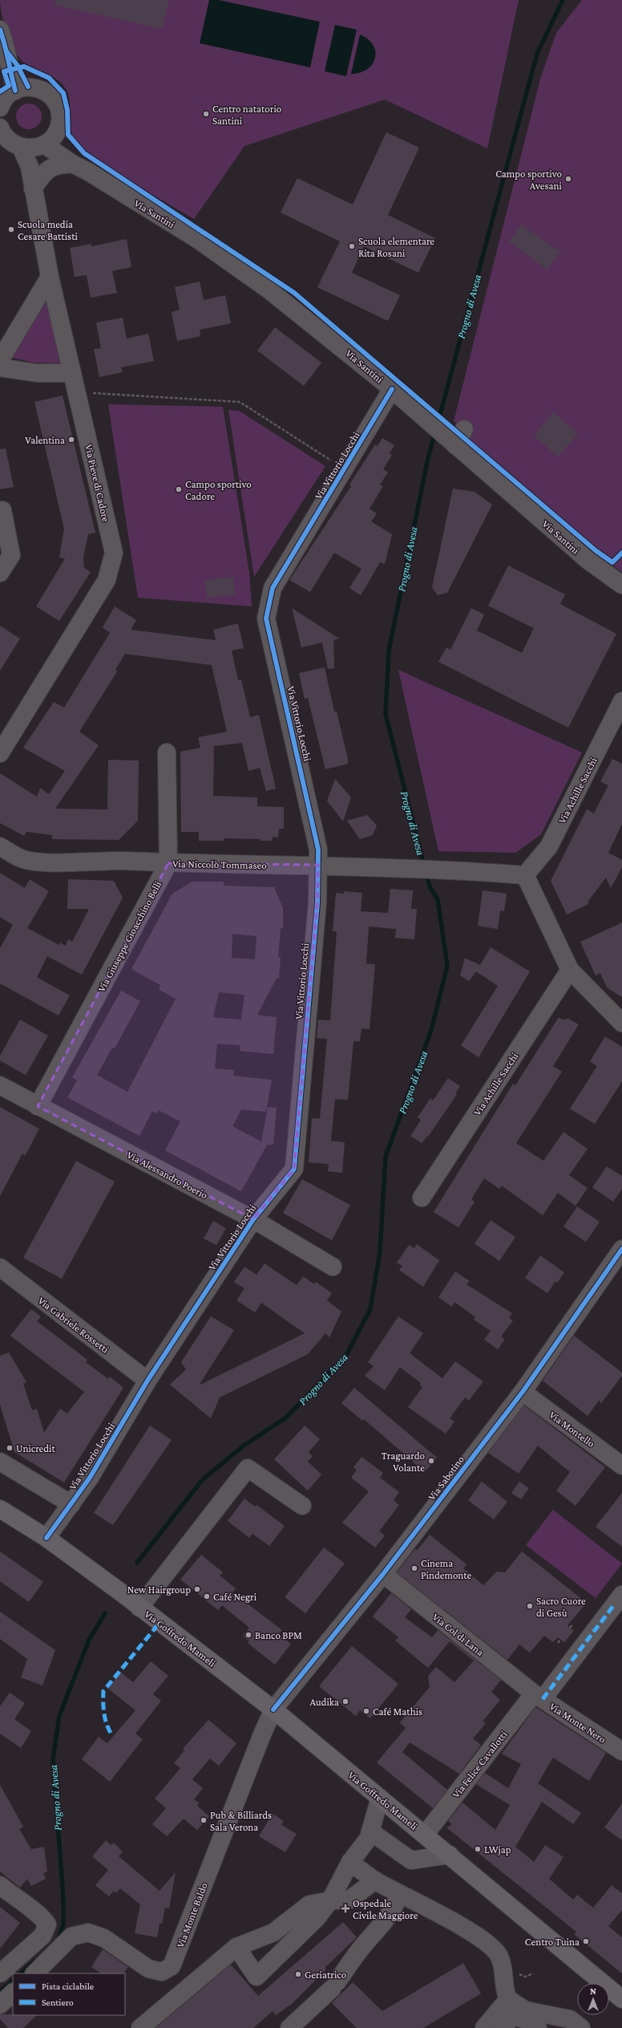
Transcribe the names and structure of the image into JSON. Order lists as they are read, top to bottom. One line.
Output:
{"streets":{"main road":["Via Goffredo Mameli"],"street":["Via Santini","Via Vittorio Locchi","Via Pieve di Cadore","Via Achille Sacchi","Via Niccolò Tommaseo","Via Giuseppe Gioacchino Belli","Via Alessandro Poerio","Via Gabriele Rossetti","Via Montello","Via Sabotino","Via Col di Lana","Via Monte Nero","Via Felice Cavallotti","Via Monte Baldo"]},"crossings":[["Via Santini","Via Vittorio Locchi"],["Via Santini","Via Pieve di Cadore"],["Via Vittorio Locchi","Via Niccolò Tommaseo"],["Via Vittorio Locchi","Via Alessandro Poerio"],["Via Vittorio Locchi","Via Gabriele Rossetti"],["Via Vittorio Locchi","Via Goffredo Mameli"],["Via Achille Sacchi","Via Niccolò Tommaseo"],["Via Niccolò Tommaseo","Via Giuseppe Gioacchino Belli"],["Via Giuseppe Gioacchino Belli","Via Alessandro Poerio"],["Via Montello","Via Sabotino"],["Via Sabotino","Via Col di Lana"],["Via Sabotino","Via Goffredo Mameli"],["Via Sabotino","Via Monte Baldo"],["Via Col di Lana","Via Monte Nero"],["Via Col di Lana","Via Felice Cavallotti"],["Via Goffredo Mameli","Via Felice Cavallotti"],["Via Goffredo Mameli","Via Monte Baldo"],["Via Monte Nero","Via Felice Cavallotti"]],"water":["Progno di Avesa"],"places":{"other":["Centro natatorio Santini","Campo sportivo Avesani","Scuola media Cesare Battisti","Scuola elementare Rita Rosani","Valentina","Campo sportivo Cadore","Unicredit","Traguardo Volante","Cinema Pindemonte","New Hairgroup","Café Negri","Sacro Cuore di Gesù","Banco BPM","Audika","Café Mathis","Pub & Billiards Sala Verona","LWjap","Centro Tuina","Geriatrico"],"health":["Ospedale Civile Maggiore"]},"legend":["Pista ciclabile","Sentiero"],"north":"top"}
